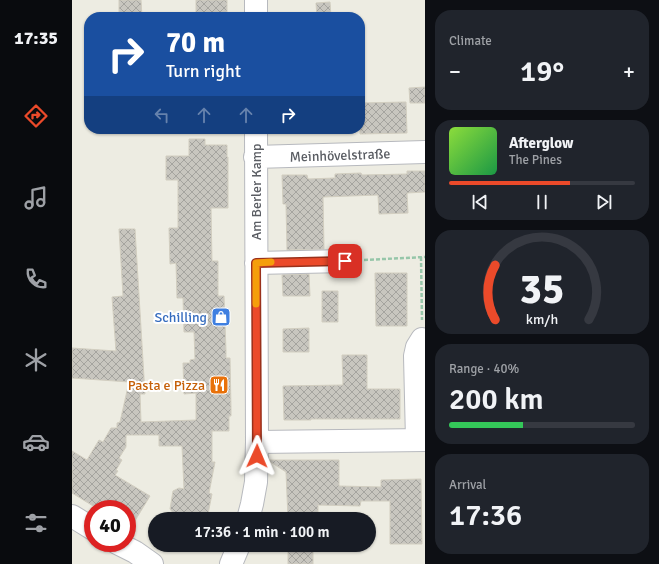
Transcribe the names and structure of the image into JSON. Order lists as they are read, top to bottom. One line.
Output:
{"streets":{"street":["Meinhövelstraße","Am Berler Kamp"]},"crossings":[["Meinhövelstraße","Am Berler Kamp"]],"places":{"shop":["Schilling"],"restaurant":["Pasta e Pizza"]},"page":{"tabs":"17:35","tile":["Climate",["Range · 40%","200 km"],["Arrival","17:36"]],"turn":["70 m","Turn right"],"heat":["−","19°","+"],"song":["Afterglow","The Pines"],"limit":"40","trip":"17:36 · 1 min · 100 m","gauge":["35","km/h"]}}
